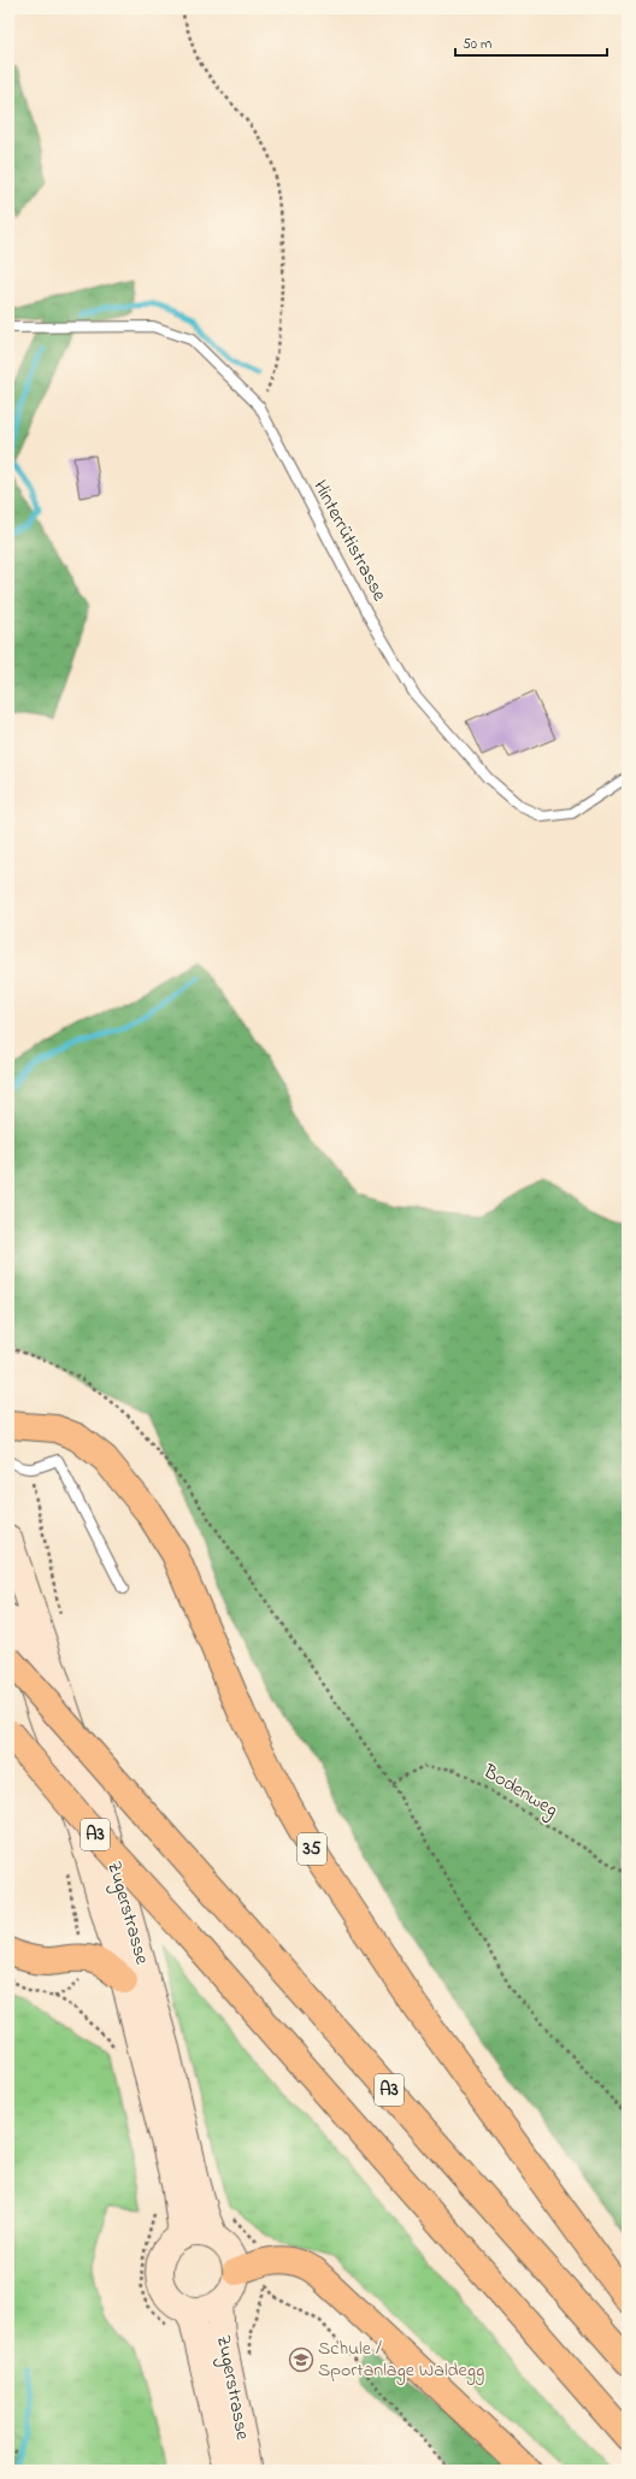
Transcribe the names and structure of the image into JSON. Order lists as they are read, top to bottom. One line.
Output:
{"streets":{"highway":["A3","35"],"main road":["Zugerstrasse"],"lane":["Hinterrütistrasse"],"path":["Bodenweg"]},"places":{"school or university":["Schule / Sportanlage Waldegg"]},"scale_bar":"50 m"}
